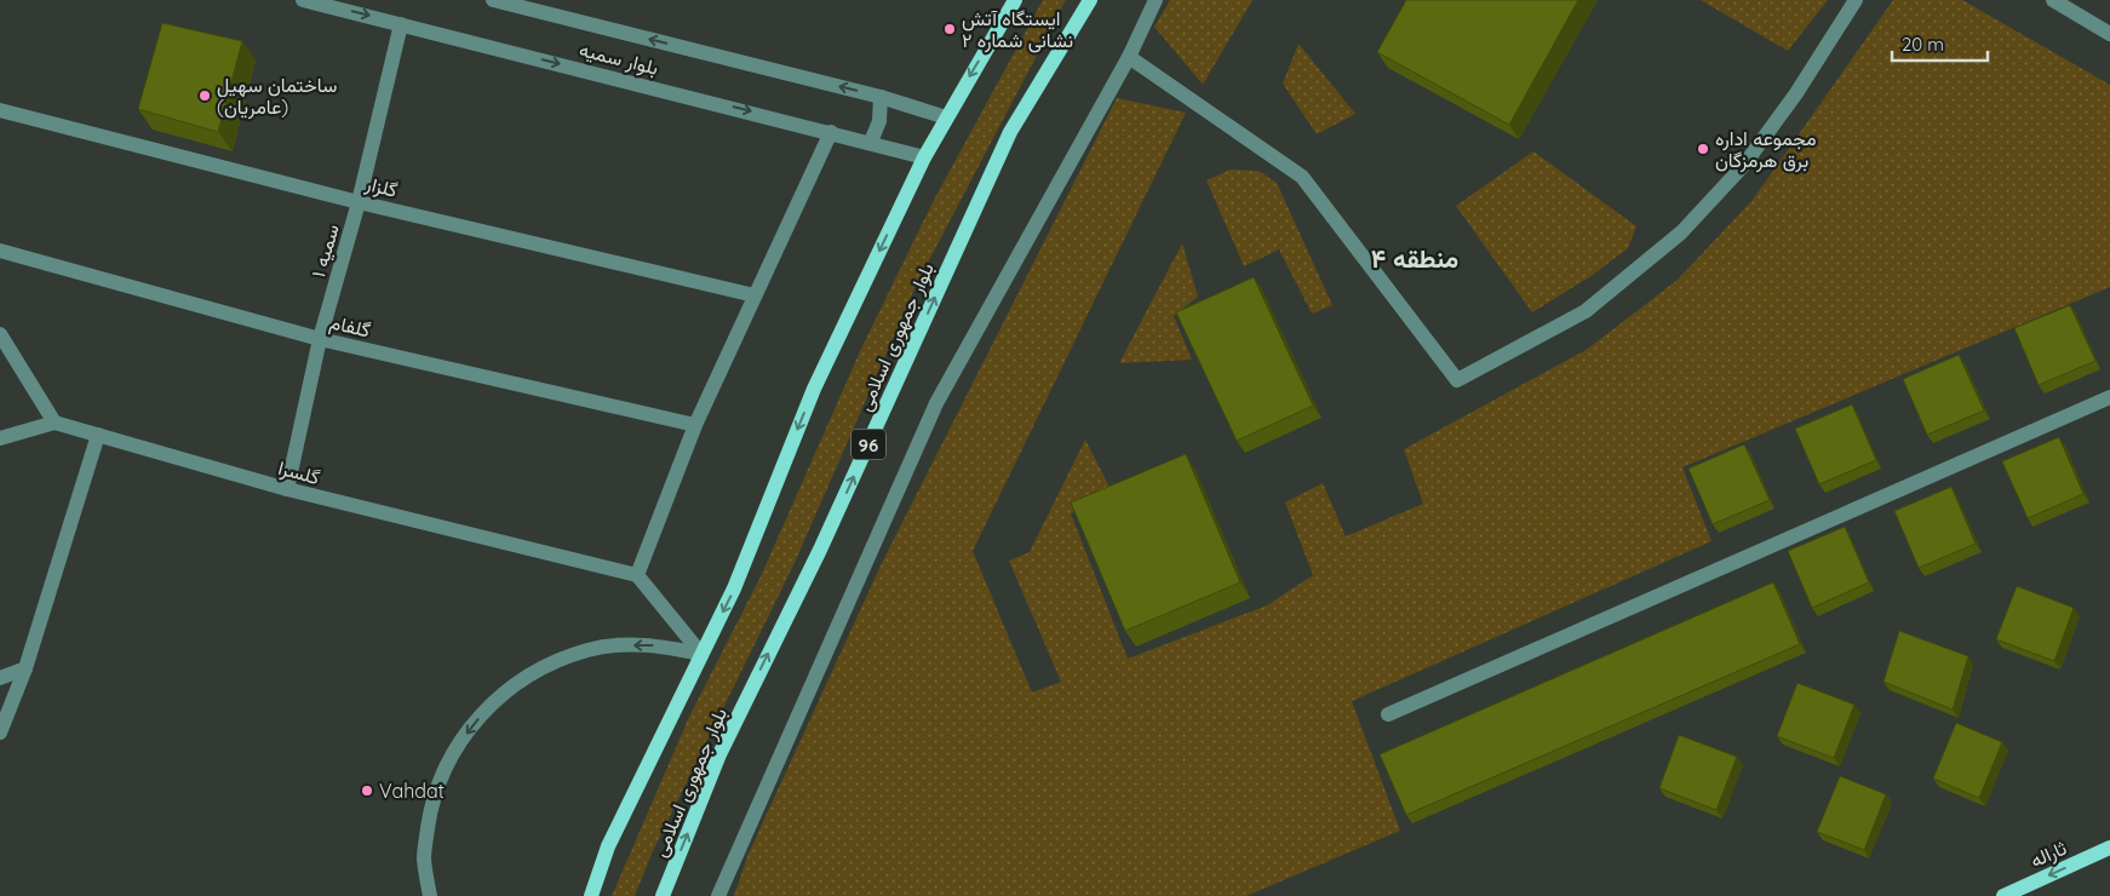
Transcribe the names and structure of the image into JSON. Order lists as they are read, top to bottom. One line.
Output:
{"streets":{"main road":["بلوار جمهوری اسلامی","96","ثاراله"],"street":["بلوار سمیه","گلزار","سمیه ۱","گلفام","گلسرا"]},"crossings":[["بلوار سمیه","سمیه ۱"],["گلزار","سمیه ۱"],["سمیه ۱","گلفام"],["سمیه ۱","گلسرا"]],"one_way":["ثاراله"],"districts":["منطقه ۴"],"places":["ایستگاه آتش نشانی شماره ۲","ساختمان سهیل (عامریان)","مجموعه اداره برق هرمزگان","Vahdat"],"scale_bar":"20 m"}
